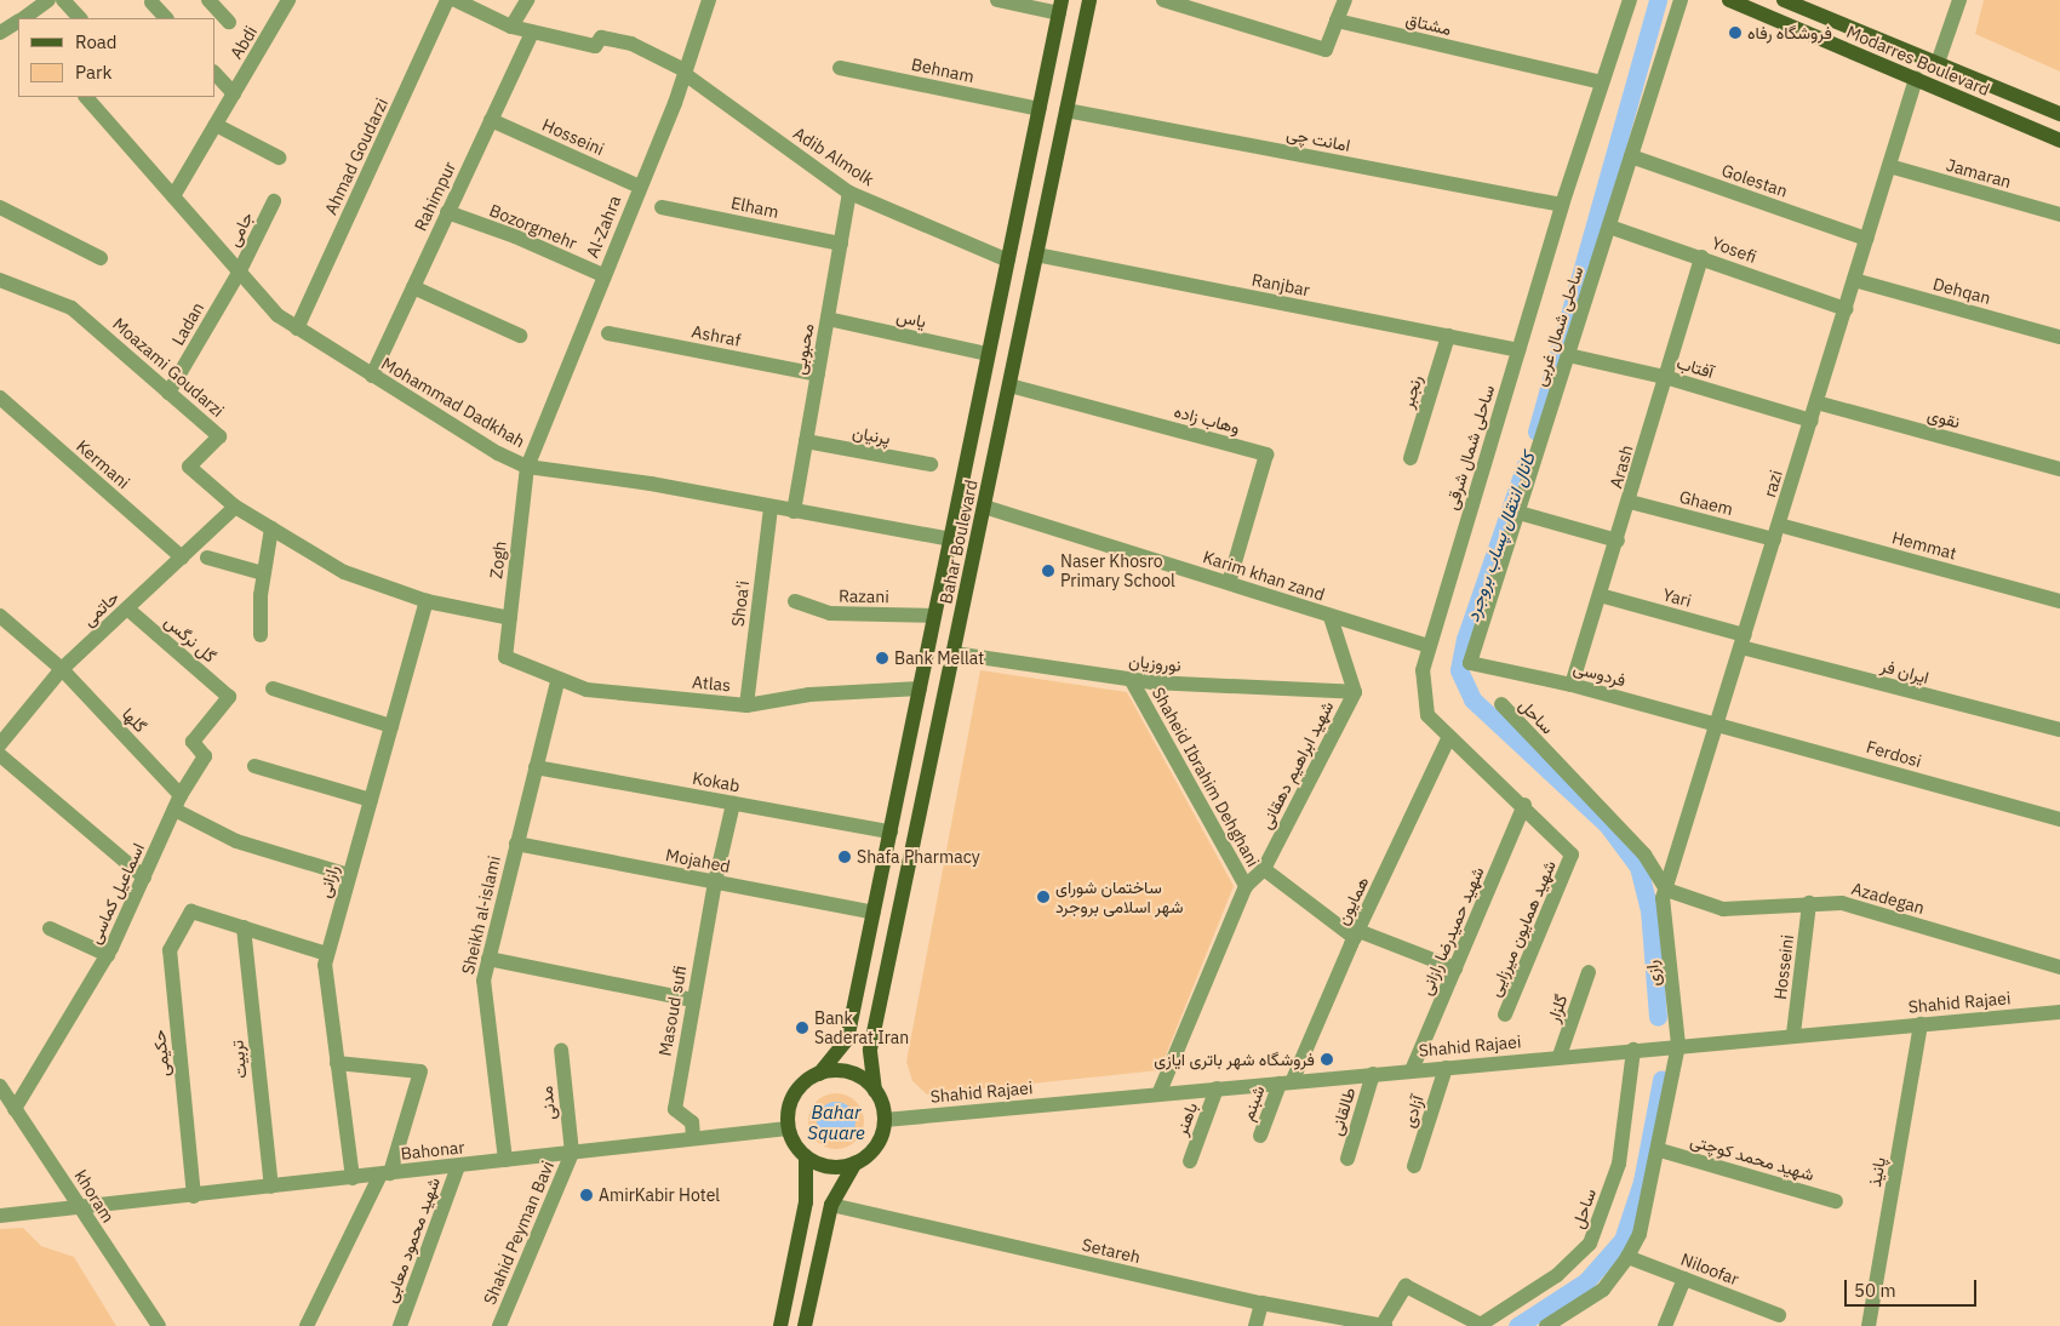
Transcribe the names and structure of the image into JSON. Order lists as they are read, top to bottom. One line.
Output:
{"streets":{"main road":["Modarres Boulevard","Bahar Boulevard"],"street":["مشتاق","Abdi","Behnam","Hosseini","امانت چی","Ahmad Goudarzi","Adib Almolk","Jamaran","Golestan","Rahimpur","Elham","Bozorgmehr","Al-Zahra","جامی","Yosefi","Ranjbar","Dehqan","یاس","Ladan","ساحلی شمال غربی","Ashraf","محبوبی","Moazami Goudarzi","آفتاب","رنجبر","Mohammad Dadkhah","نقوی","وهاب زاده","پرنیان","ساحلی شمال شرقی","Kermani","Arash","razi","Ghaem","Hemmat","Zogh","Karim khan zand","Razani","Yari","Shoa'i","حاتمی","گل نرگس","نوروزیان","ایران فر","فردوسی","Atlas","ساحل","گلها","Ferdosi","شهید ابراهیم دهقانی","Shaheid Ibrahim Dehghani","Kokab","Mojahed","رازانی","اسماعیل کماسی","Azadegan","همایون","Sheikh al-islami","شهید همایون میرزایی","شهید حمیدرضا رازانی","رازی","Shahid Rajaei","گلزار","Masoud sufi","حکیمی","تربیت","مدنی","شبنم","طالقانی","آزادی","باهنر","Bahonar","شهید محمد کوچتی","پانیذ","khoram","Shahid Peyman Bavi","شهید محمود معابی","Setareh","Niloofar"]},"crossings":[["مشتاق","ساحلی شمال شرقی"],["Abdi","Mohammad Dadkhah"],["Modarres Boulevard","razi"],["Behnam","Bahar Boulevard"],["Hosseini","Rahimpur"],["Hosseini","Al-Zahra"],["Hosseini","Azadegan"],["Hosseini","Shahid Rajaei"],["امانت چی","ساحلی شمال شرقی"],["امانت چی","Bahar Boulevard"],["Ahmad Goudarzi","Mohammad Dadkhah"],["Adib Almolk","Rahimpur"],["Adib Almolk","Al-Zahra"],["Adib Almolk","محبوبی"],["Adib Almolk","Bahar Boulevard"],["Jamaran","razi"],["Golestan","ساحلی شمال غربی"],["Golestan","razi"],["Rahimpur","Bozorgmehr"],["Rahimpur","Mohammad Dadkhah"],["Elham","محبوبی"],["Bozorgmehr","Al-Zahra"],["Al-Zahra","Mohammad Dadkhah"],["Al-Zahra","Zogh"],["جامی","Ladan"],["جامی","Mohammad Dadkhah"],["Yosefi","ساحلی شمال غربی"],["Yosefi","Arash"],["Yosefi","razi"],["Ranjbar","رنجبر"],["Ranjbar","ساحلی شمال شرقی"],["Ranjbar","Bahar Boulevard"],["Dehqan","razi"],["یاس","محبوبی"],["یاس","Bahar Boulevard"],["Ladan","Moazami Goudarzi"],["Ladan","Mohammad Dadkhah"],["ساحلی شمال غربی","آفتاب"],["ساحلی شمال غربی","فردوسی"],["Ashraf","محبوبی"],["محبوبی","Mohammad Dadkhah"],["محبوبی","پرنیان"],["Moazami Goudarzi","حاتمی"],["آفتاب","Arash"],["آفتاب","razi"],["Mohammad Dadkhah","Bahar Boulevard"],["Mohammad Dadkhah","Zogh"],["Mohammad Dadkhah","Shoa'i"],["نقوی","razi"],["وهاب زاده","Bahar Boulevard"],["وهاب زاده","Karim khan zand"],["ساحلی شمال شرقی","Karim khan zand"],["ساحلی شمال شرقی","همایون"],["ساحلی شمال شرقی","شهید همایون میرزایی"],["ساحلی شمال شرقی","شهید حمیدرضا رازانی"],["Kermani","حاتمی"],["Arash","Ghaem"],["Arash","Yari"],["Arash","فردوسی"],["razi","Ghaem"],["razi","Hemmat"],["razi","Yari"],["razi","ایران فر"],["razi","فردوسی"],["razi","ساحل"],["razi","Ferdosi"],["razi","Azadegan"],["razi","رازی"],["Ghaem","Hemmat"],["Bahar Boulevard","Karim khan zand"],["Bahar Boulevard","Razani"],["Bahar Boulevard","نوروزیان"],["Bahar Boulevard","Atlas"],["Bahar Boulevard","Kokab"],["Bahar Boulevard","Mojahed"],["Bahar Boulevard","Shahid Rajaei"],["Bahar Boulevard","Bahonar"],["Zogh","Atlas"],["Karim khan zand","شهید ابراهیم دهقانی"],["Yari","ایران فر"],["Shoa'i","Atlas"],["حاتمی","گل نرگس"],["حاتمی","گلها"],["گل نرگس","اسماعیل کماسی"],["نوروزیان","شهید ابراهیم دهقانی"],["نوروزیان","Shaheid Ibrahim Dehghani"],["فردوسی","Ferdosi"],["Atlas","Sheikh al-islami"],["ساحل","Azadegan"],["ساحل","رازی"],["ساحل","Shahid Rajaei"],["گلها","اسماعیل کماسی"],["شهید ابراهیم دهقانی","Shaheid Ibrahim Dehghani"],["Shaheid Ibrahim Dehghani","Shahid Rajaei"],["Kokab","Sheikh al-islami"],["Kokab","Masoud sufi"],["Mojahed","Sheikh al-islami"],["Mojahed","Masoud sufi"],["رازانی","Bahonar"],["اسماعیل کماسی","khoram"],["Azadegan","رازی"],["همایون","Shahid Rajaei"],["همایون","شبنم"],["Sheikh al-islami","Bahonar"],["شهید حمیدرضا رازانی","Shahid Rajaei"],["رازی","Shahid Rajaei"],["Shahid Rajaei","گلزار"],["Shahid Rajaei","شبنم"],["Shahid Rajaei","طالقانی"],["Shahid Rajaei","آزادی"],["Shahid Rajaei","باهنر"],["Shahid Rajaei","Bahonar"],["Shahid Rajaei","پانیذ"],["Masoud sufi","Bahonar"],["حکیمی","تربیت"],["حکیمی","Bahonar"],["تربیت","Bahonar"],["مدنی","Bahonar"],["مدنی","Shahid Peyman Bavi"],["Bahonar","khoram"],["Bahonar","Shahid Peyman Bavi"],["Bahonar","شهید محمود معابی"]],"water":["کانال انتقال پساب بروجرد","Bahar Square"],"places":["فروشگاه رفاه","Naser Khosro Primary School","Bank Mellat","Shafa Pharmacy","ساختمان شورای شهر اسلامی بروجرد","Bank Saderat Iran","فروشگاه شهر باتری ایازی","AmirKabir Hotel"],"legend":["Road","Park"],"scale_bar":"50 m"}
